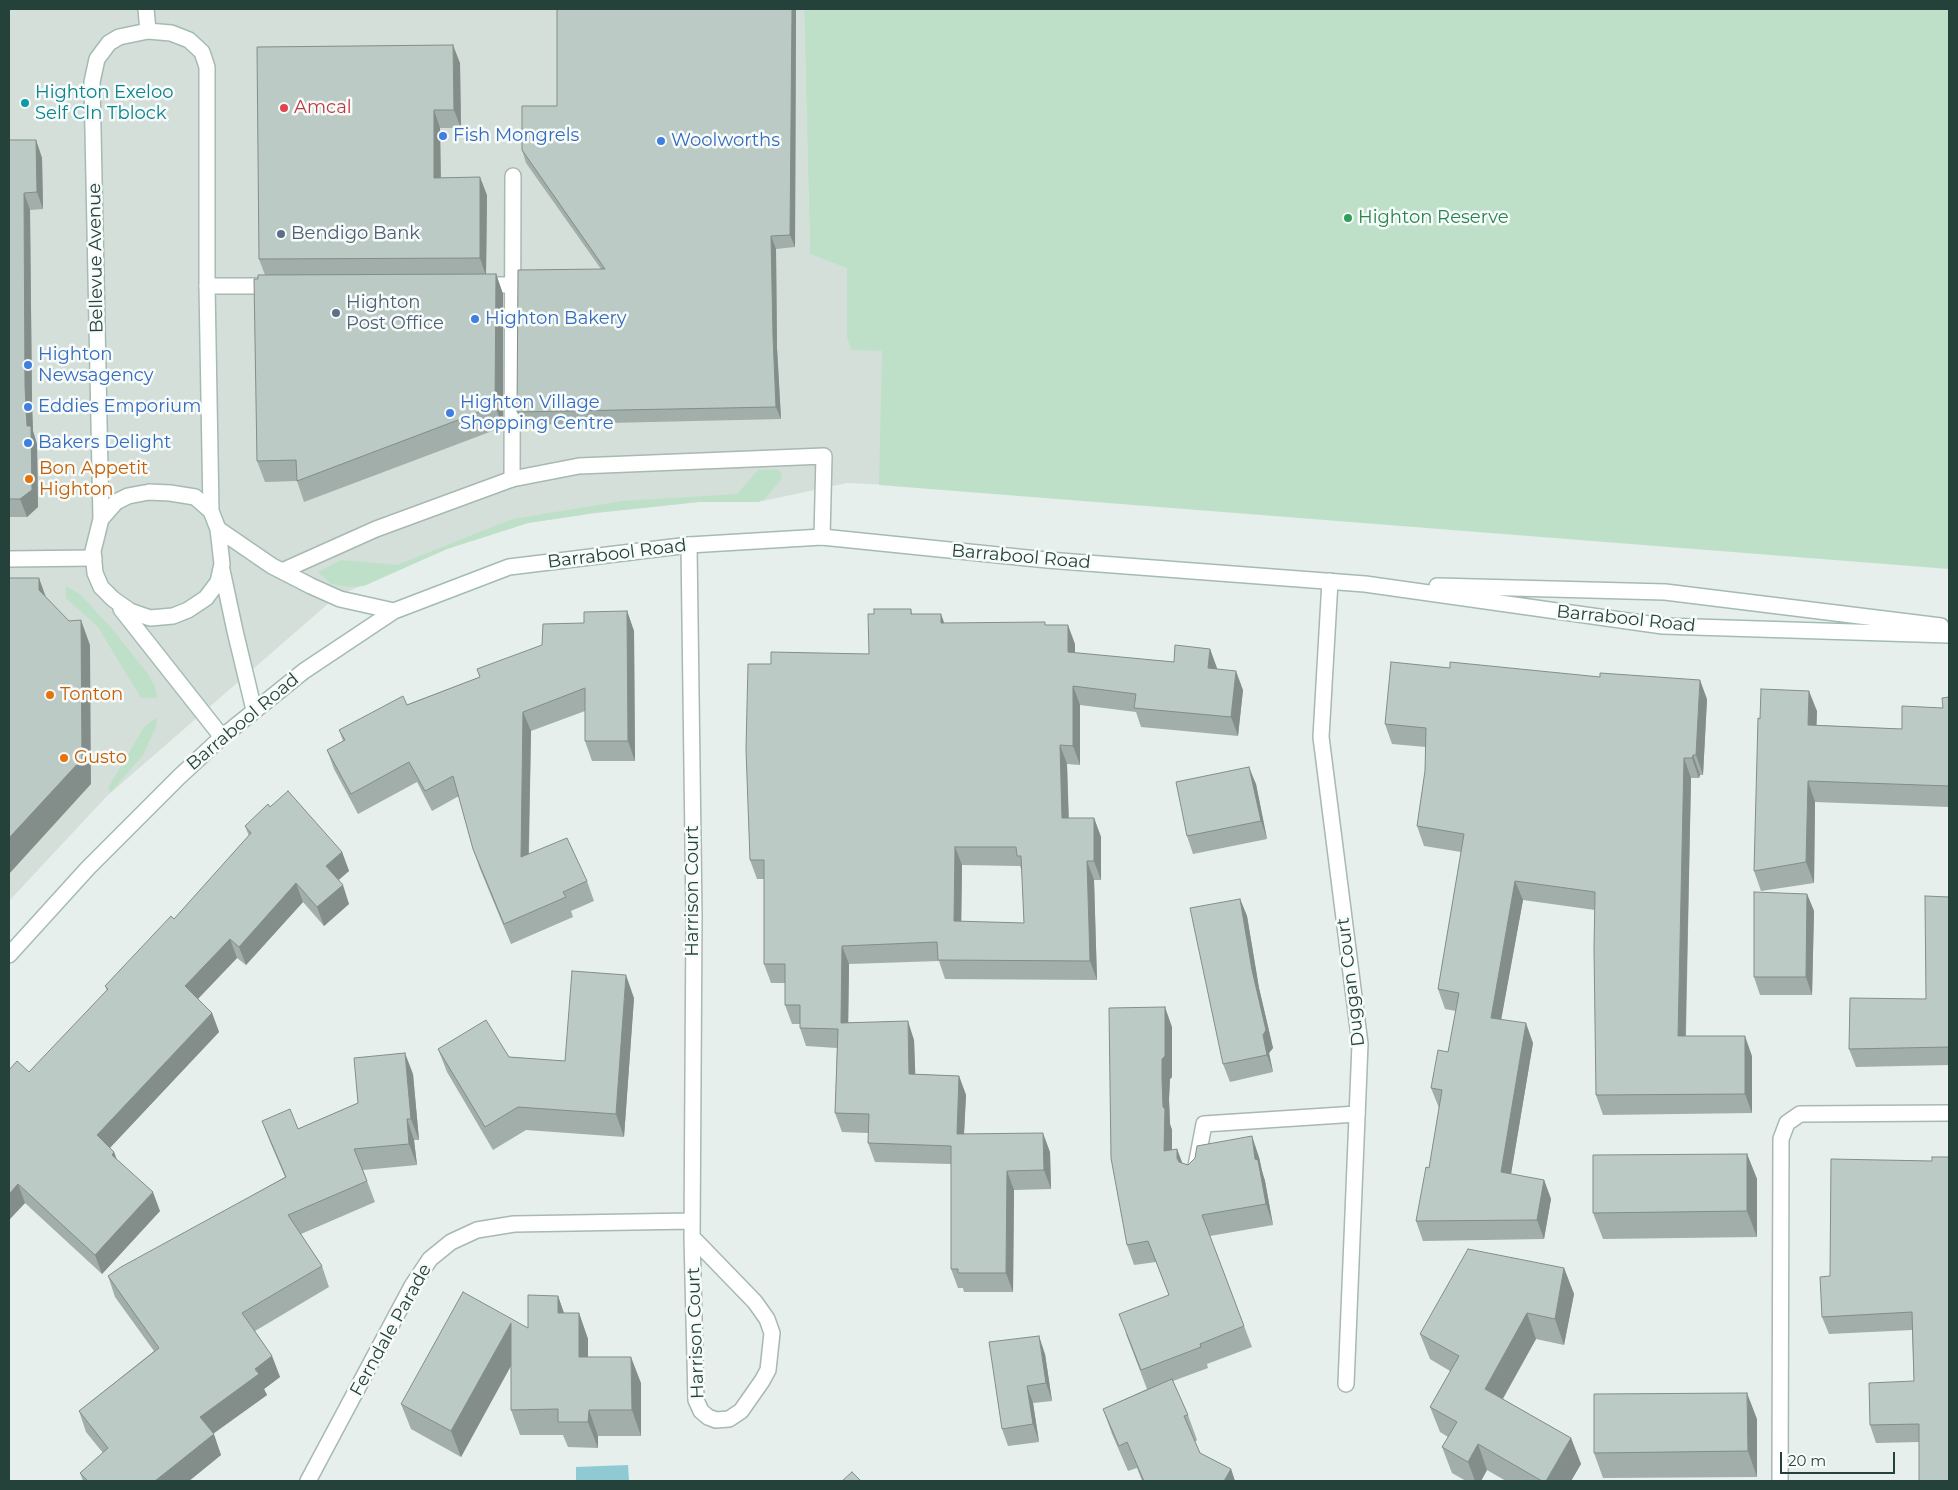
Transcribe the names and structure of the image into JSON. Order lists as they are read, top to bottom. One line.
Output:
{"streets":{"street":["Bellevue Avenue","Barrabool Road","Harrison Court","Duggan Court","Ferndale Parade"]},"crossings":[["Bellevue Avenue","Barrabool Road"],["Barrabool Road","Harrison Court"],["Barrabool Road","Duggan Court"],["Harrison Court","Ferndale Parade"]],"places":["Highton Exeloo Self Cln Tblock","Amcal","Fish Mongrels","Woolworths","Highton Reserve","Bendigo Bank","Highton Post Office","Highton Bakery","Highton Newsagency","Eddies Emporium","Highton Village Shopping Centre","Bakers Delight","Bon Appetit Highton","Tonton","Gusto"],"scale_bar":"20 m"}
